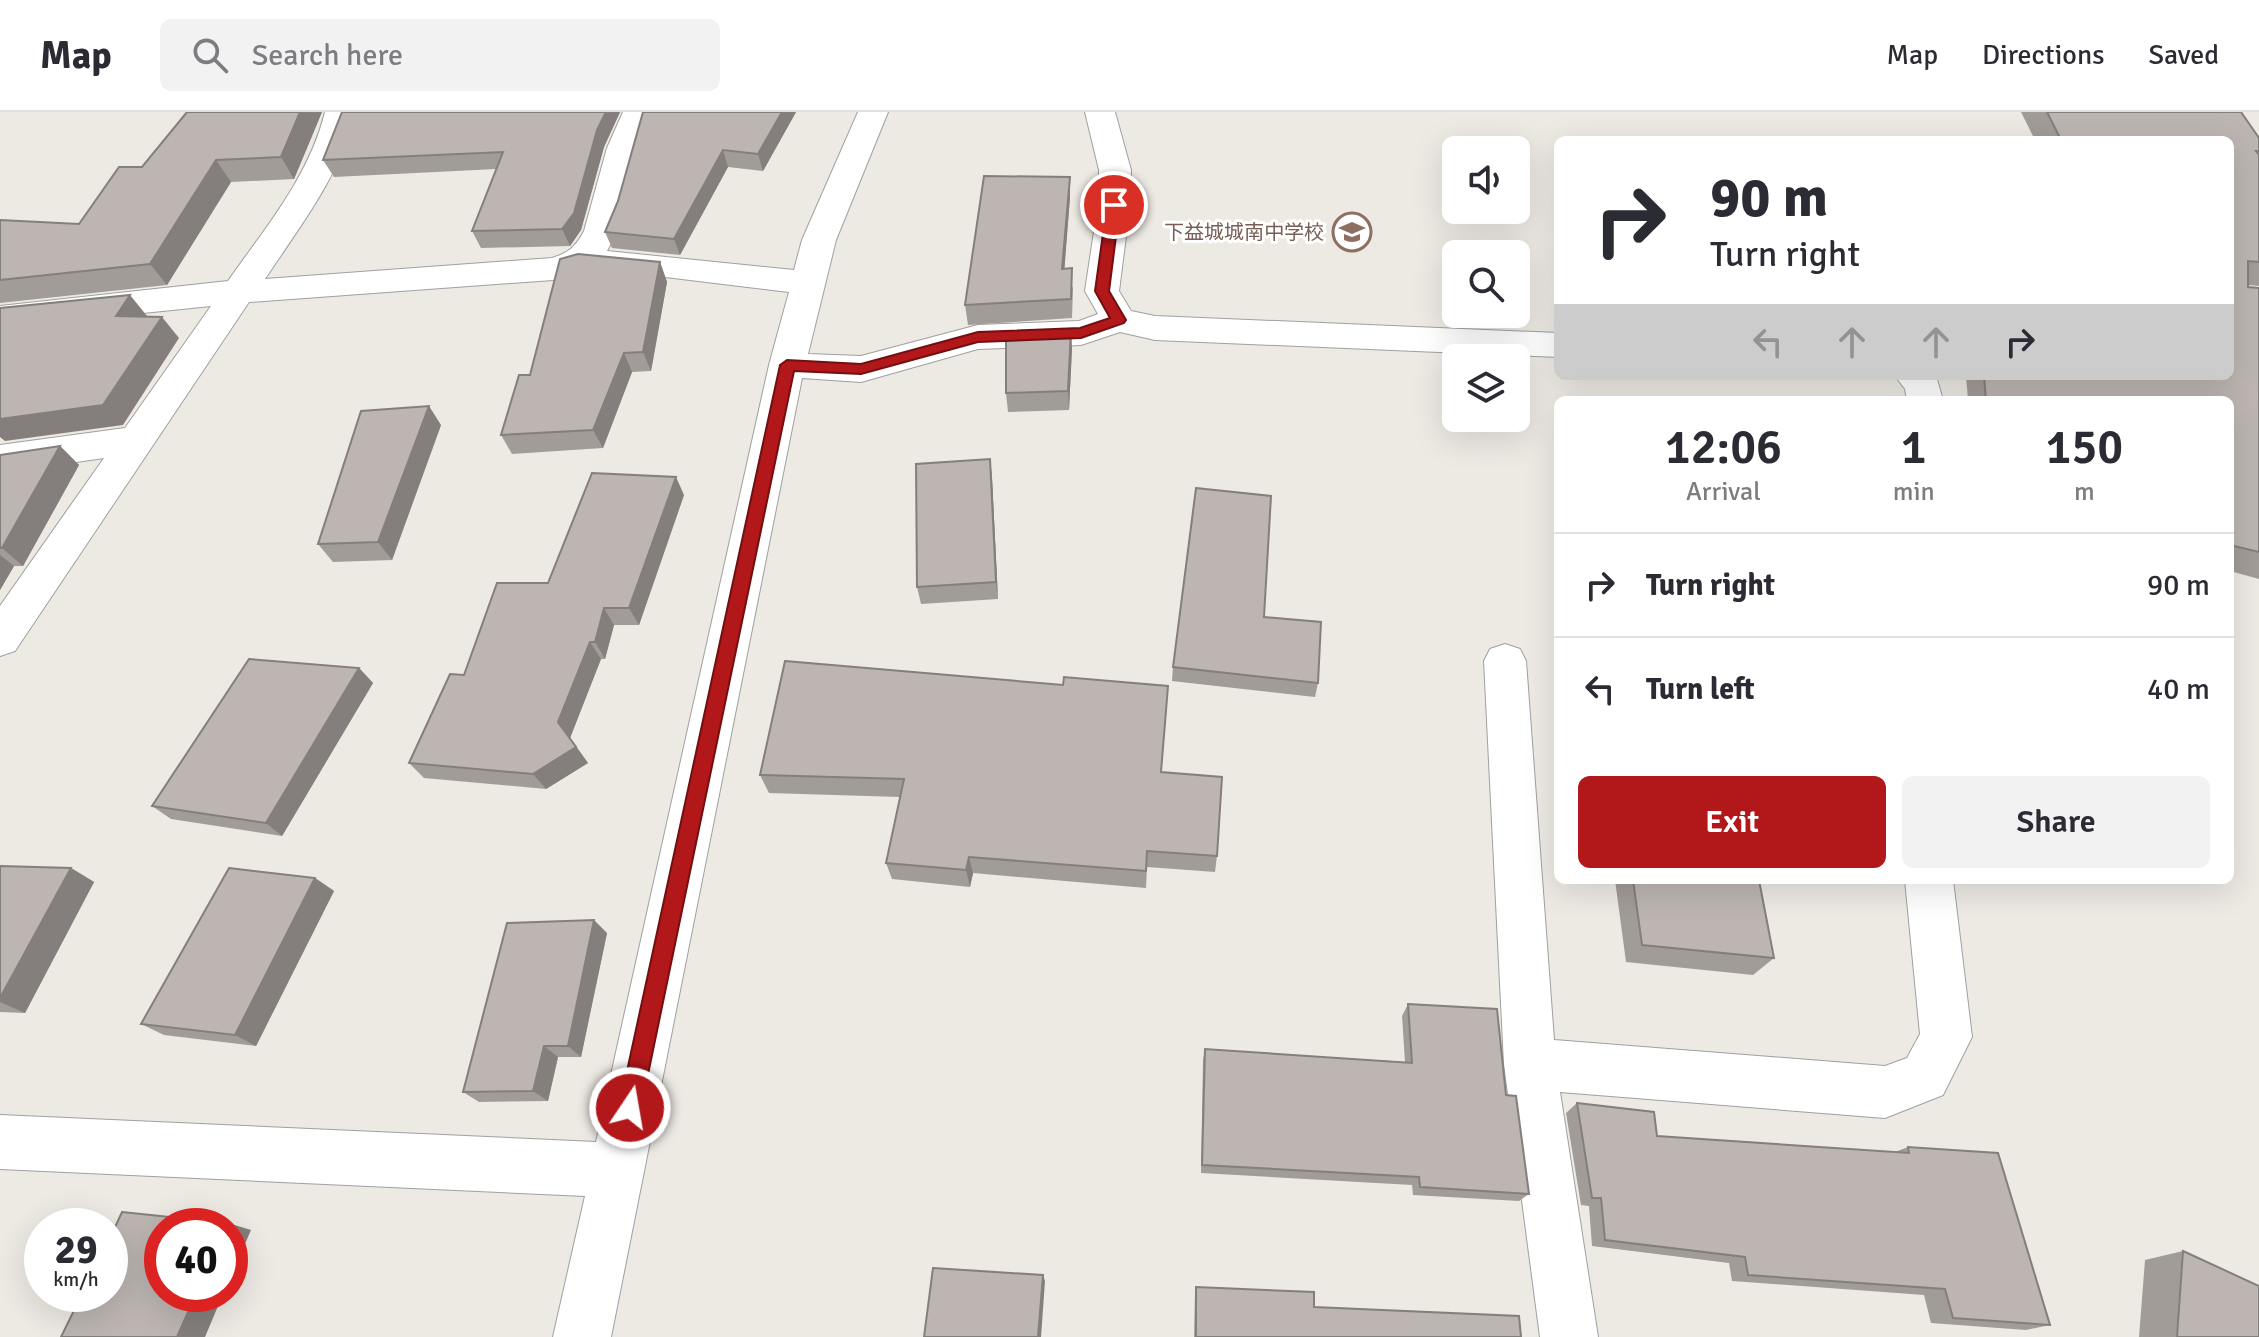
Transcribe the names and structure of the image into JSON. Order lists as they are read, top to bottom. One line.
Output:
{"places":{"school or university":["下益城城南中学校"]},"page":{"header":"Map","search":"Search here","nav":["Map","Directions","Saved"],"turn":["90 m","Turn right"],"eta":["12:06","Arrival","1","min","150","m"],"list":[{"name":"Turn right","value":"90 m"},{"name":"Turn left","value":"40 m"}],"buttons":["Exit","Share"],"speed":"29 km/h","limit":"40"}}
